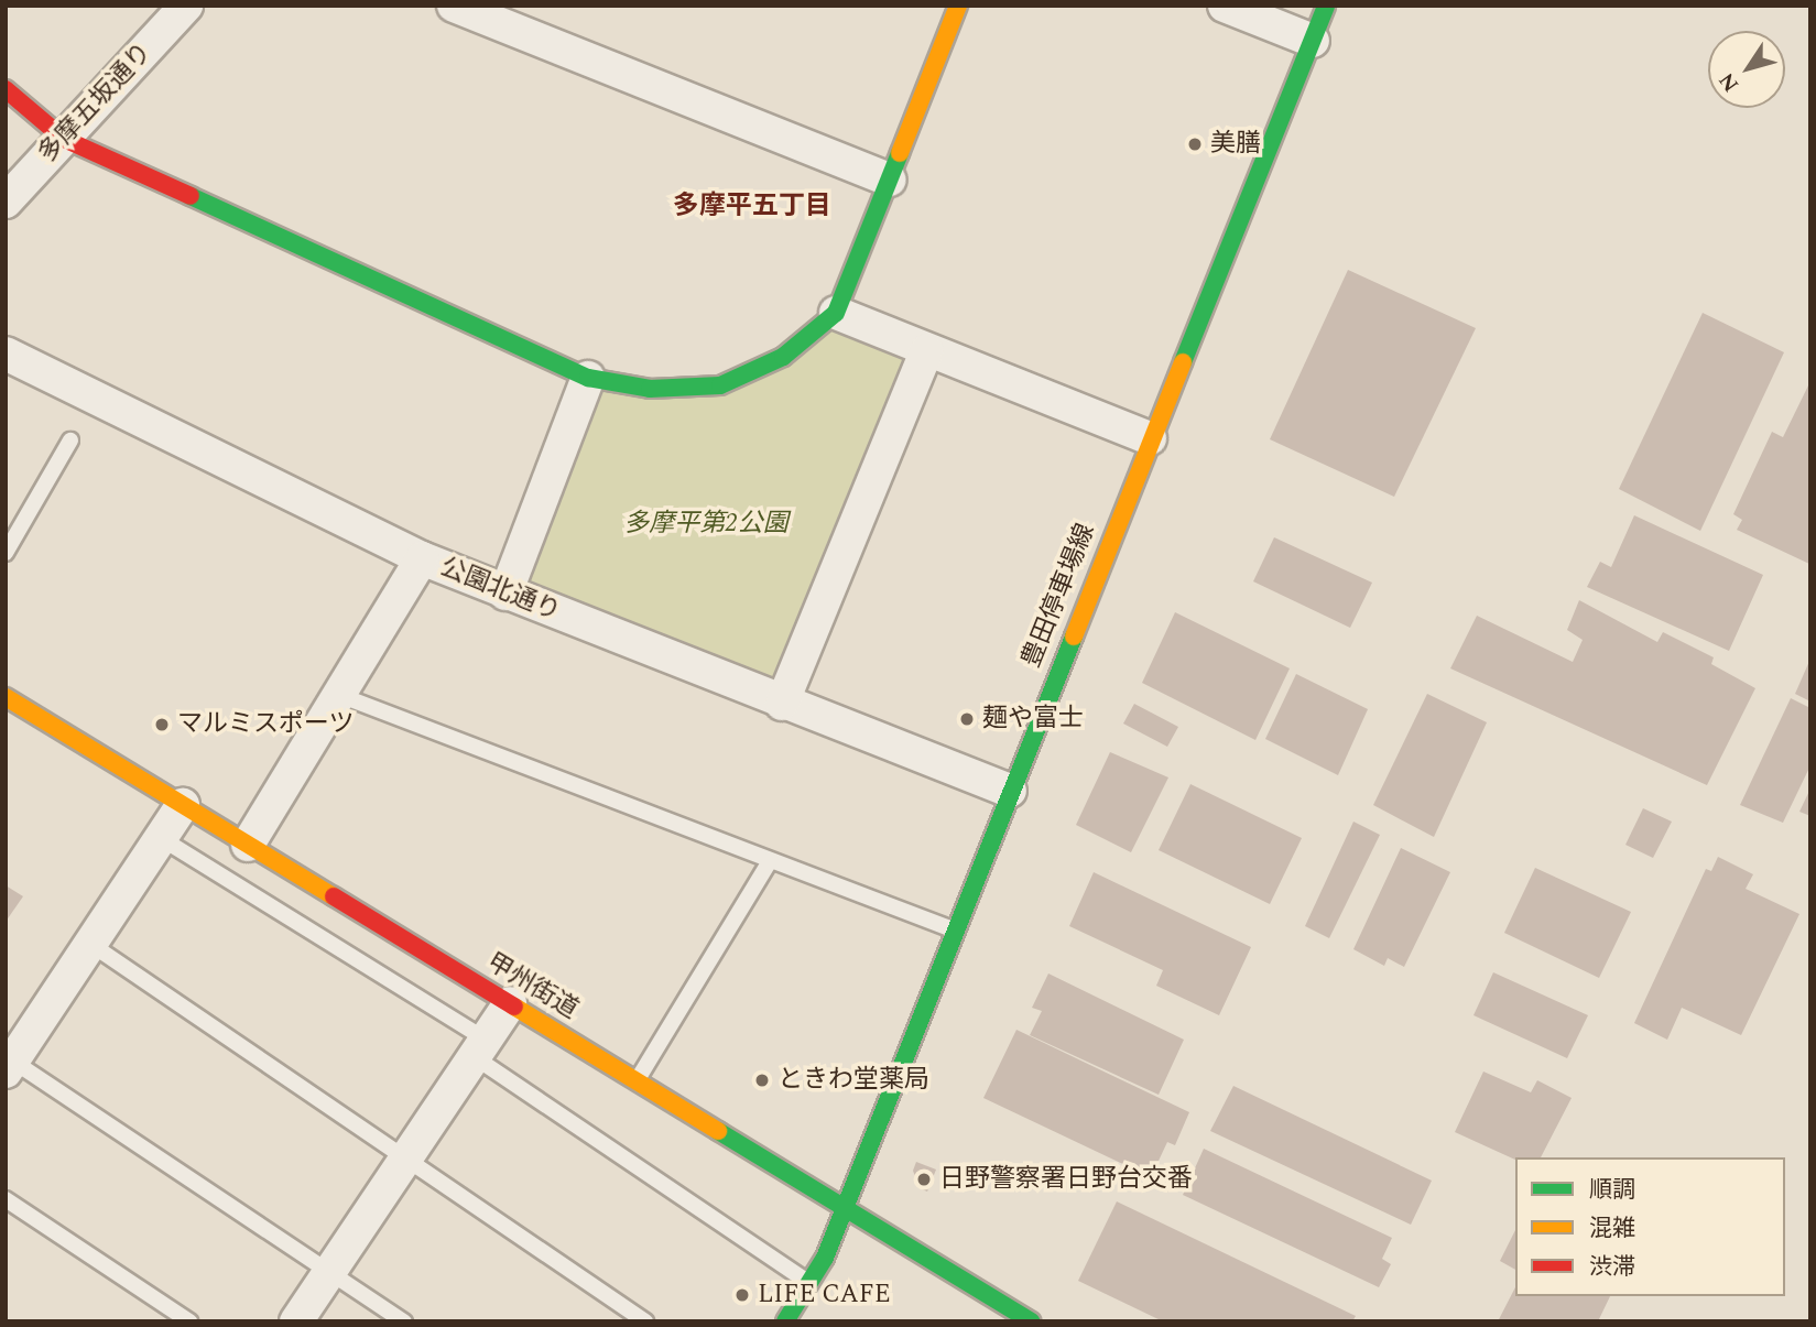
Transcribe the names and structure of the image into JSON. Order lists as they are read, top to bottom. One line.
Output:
{"streets":{"main road":["豊田停車場線","甲州街道"],"street":["多摩五坂通り","公園北通り"]},"crossings":[["公園北通り","豊田停車場線"],["豊田停車場線","甲州街道"]],"districts":["多摩平五丁目"],"parks":["多摩平第2公園"],"places":["美膳","麺や富士","マルミスポーツ","ときわ堂薬局","日野警察署日野台交番","LIFE CAFE"],"legend":["順調","混雑","渋滞"],"north":"bottom left"}
